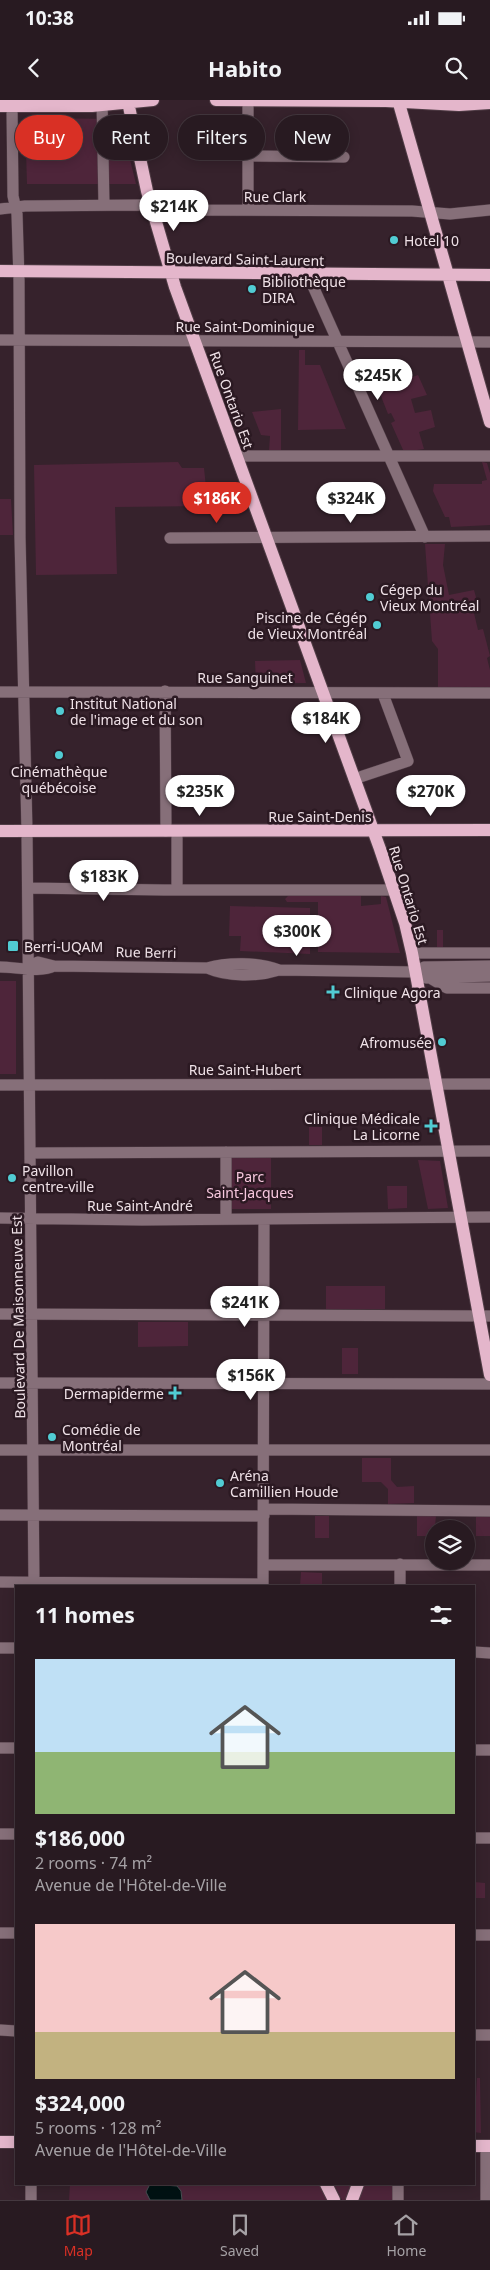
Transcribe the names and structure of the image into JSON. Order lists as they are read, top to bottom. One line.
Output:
{"streets":{"main road":["Boulevard Saint-Laurent","Rue Ontario Est","Rue Saint-Denis"],"street":["Rue Clark","Rue Saint-Dominique","Rue Sanguinet","Rue Berri","Rue Saint-Hubert","Rue Saint-André","Boulevard De Maisonneuve Est"]},"crossings":[["Rue Clark","Rue Ontario Est"],["Rue Clark","Boulevard De Maisonneuve Est"],["Boulevard Saint-Laurent","Rue Ontario Est"],["Boulevard Saint-Laurent","Boulevard De Maisonneuve Est"],["Rue Saint-Dominique","Rue Ontario Est"],["Rue Saint-Dominique","Boulevard De Maisonneuve Est"],["Rue Ontario Est","Rue Sanguinet"],["Rue Ontario Est","Rue Saint-Denis"],["Rue Ontario Est","Rue Berri"],["Rue Ontario Est","Rue Saint-Hubert"],["Rue Ontario Est","Rue Saint-André"],["Rue Sanguinet","Boulevard De Maisonneuve Est"],["Rue Saint-Denis","Boulevard De Maisonneuve Est"],["Rue Berri","Boulevard De Maisonneuve Est"],["Rue Saint-Hubert","Boulevard De Maisonneuve Est"],["Rue Saint-André","Boulevard De Maisonneuve Est"]],"parks":["Parc Saint-Jacques"],"places":{"other":["Hotel 10","Bibliothèque DIRA","Cégep du Vieux Montréal","Piscine de Cégép de Vieux Montréal","Institut National de l'image et du son","Cinémathèque québécoise","Afromusée","Pavillon centre-ville","Comédie de Montréal","Aréna Camillien Houde"],"transit":["Berri-UQAM"],"health":["Clinique Agora","Clinique Médicale La Licorne","Dermapiderme"]},"page":{"status":"10:38","header":"Habito","chip":["Buy","Rent","Filters","New"],"price":["$214K","$245K","$186K","$324K","$184K","$235K","$270K","$183K","$300K","$241K","$156K"],"heading":"11 homes","list":[{"name":"$186,000","note":"2 rooms · 74 m² · Avenue de l'Hôtel-de-Ville"},{"name":"$324,000","note":"5 rooms · 128 m² · Avenue de l'Hôtel-de-Ville"}],"tabs":["Map","Saved","Home"]}}
